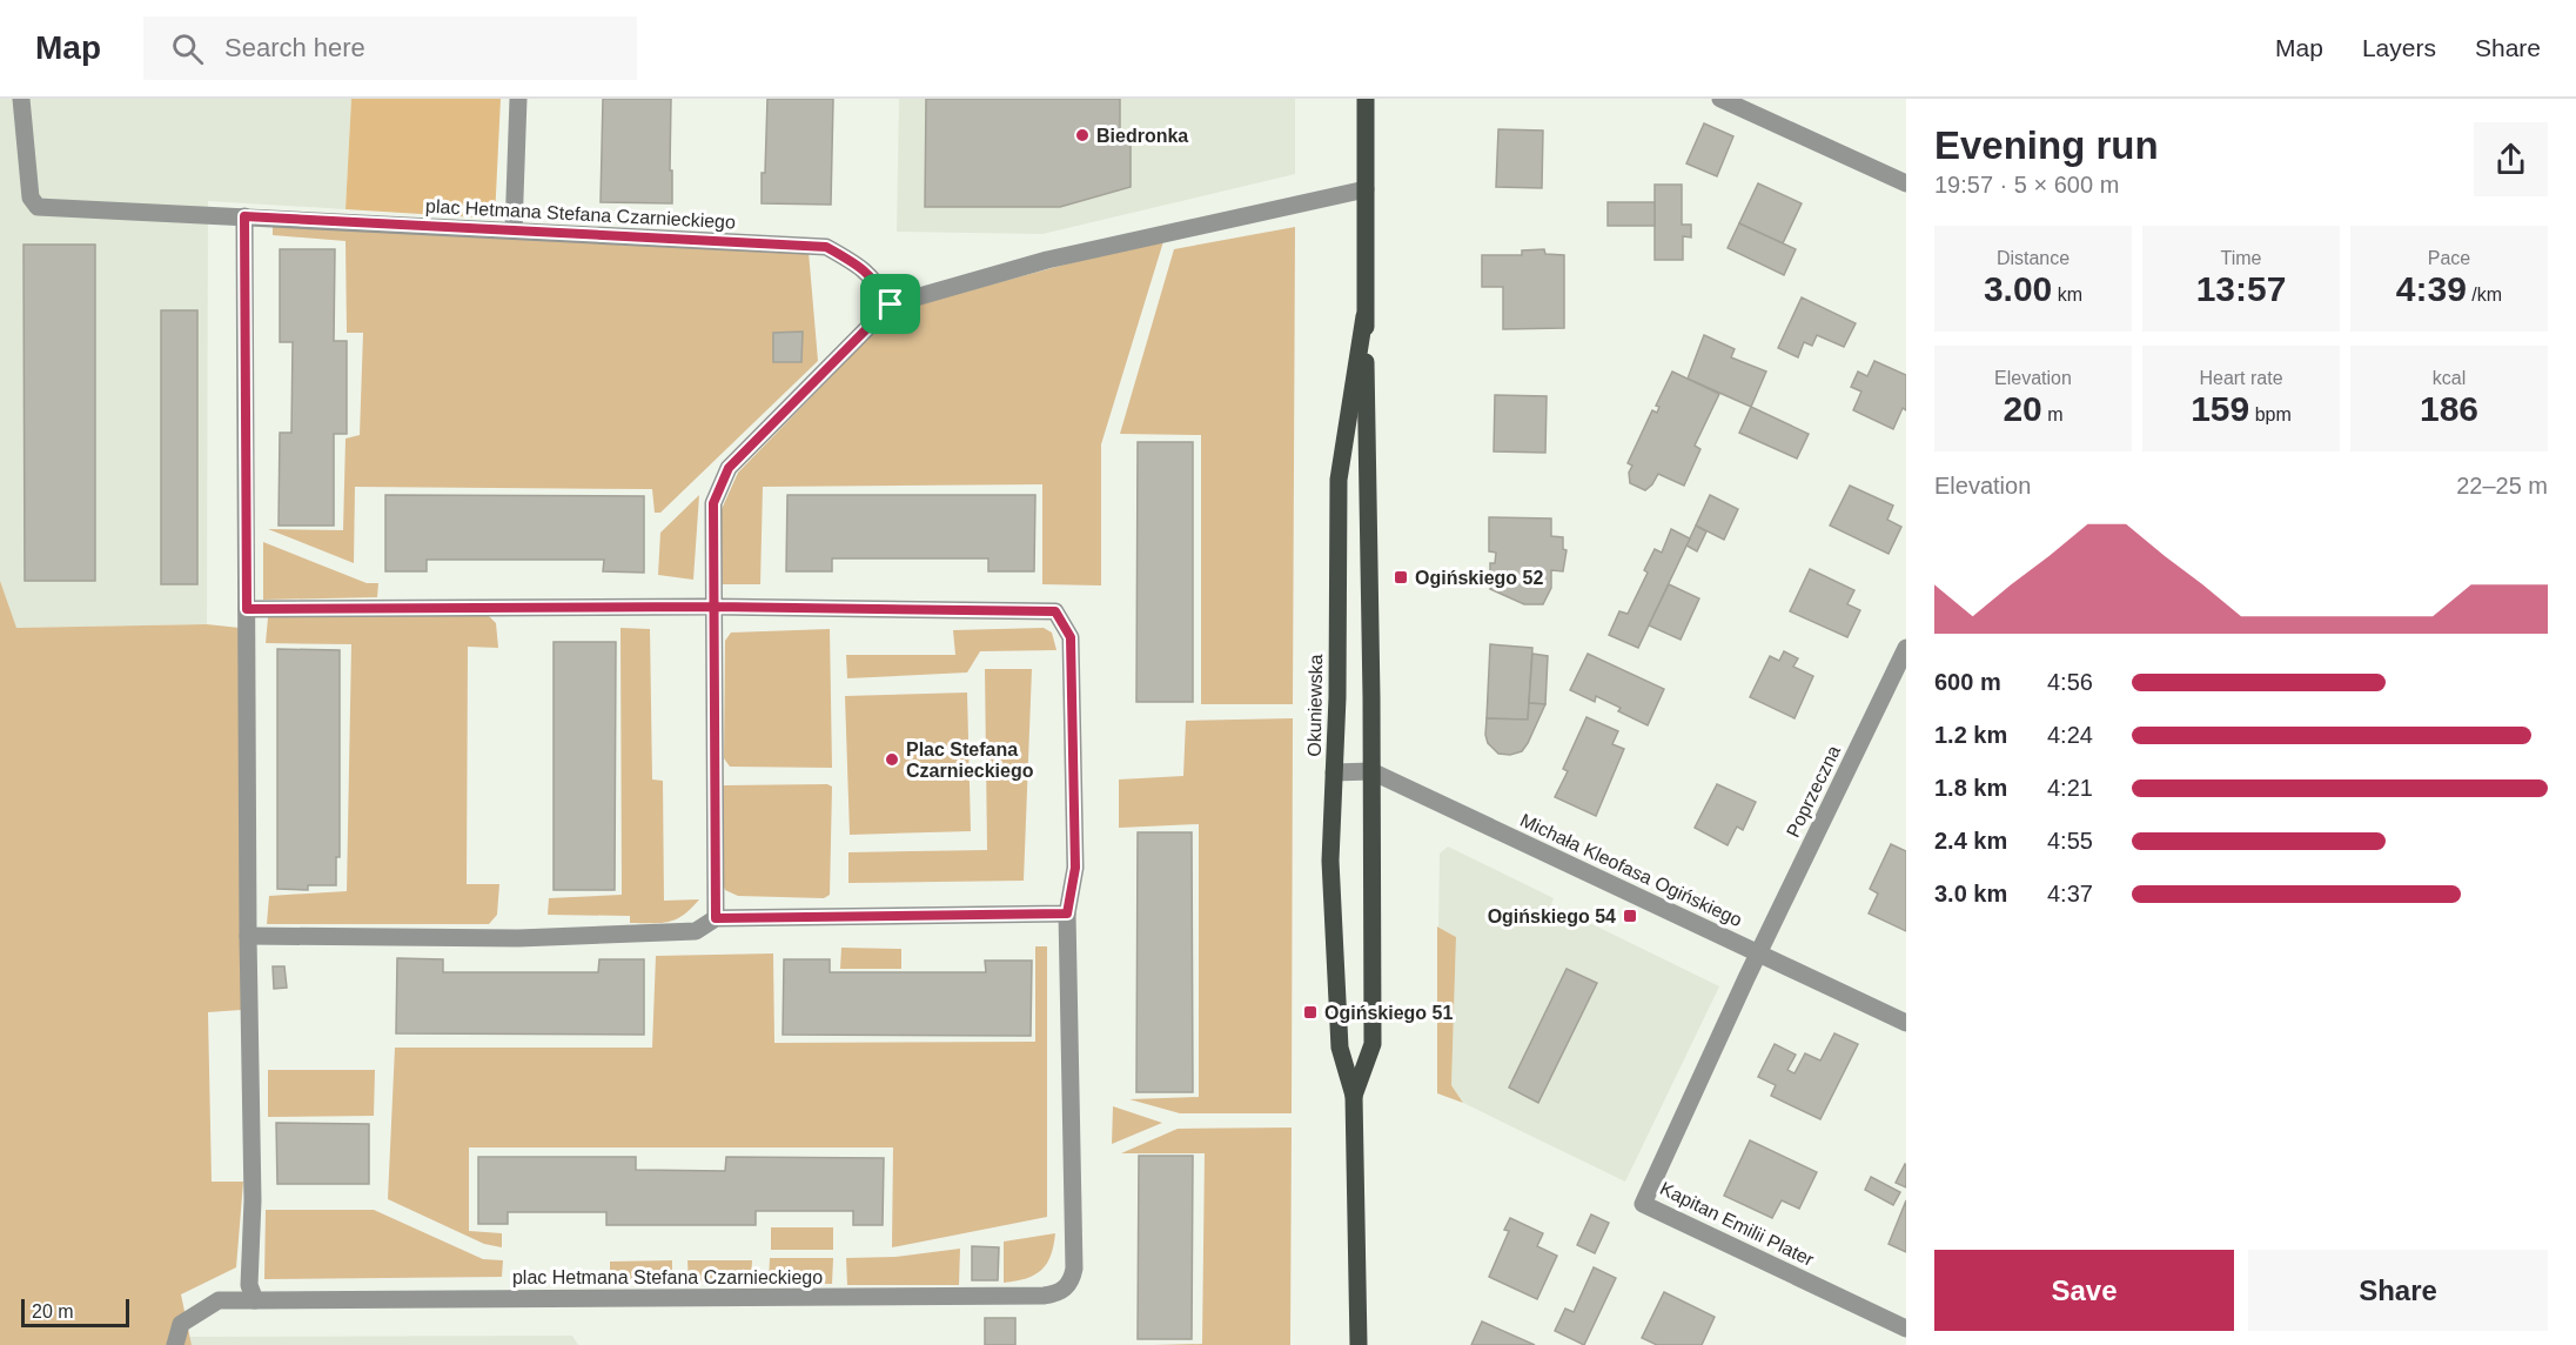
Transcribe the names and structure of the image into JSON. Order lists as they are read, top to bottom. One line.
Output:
{"streets":{"main road":["Okuniewska"],"street":["plac Hetmana Stefana Czarnieckiego","Poprzeczna","Michała Kleofasa Ogińskiego","Kapitan Emilii Plater"]},"crossings":[["Okuniewska","Michała Kleofasa Ogińskiego"],["Poprzeczna","Michała Kleofasa Ogińskiego"],["Poprzeczna","Kapitan Emilii Plater"],["Michała Kleofasa Ogińskiego","Kapitan Emilii Plater"]],"places":{"other":["Biedronka","Plac Stefana Czarnieckiego"],"transit":["Ogińskiego 52","Ogińskiego 54","Ogińskiego 51"]},"scale_bar":"20 m","page":{"header":"Map","search":"Search here","nav":["Map","Layers","Share"],"heading":["Evening run","19:57 · 5 × 600 m"],"stats":[["Distance","3.00 km"],["Time","13:57"],["Pace","4:39 /km"],["Elevation","20 m"],["Heart rate","159 bpm"],["kcal","186"]],"chart":["Elevation","22–25 m"],"list":[{"name":"600 m","note":"4:56"},{"name":"1.2 km","note":"4:24"},{"name":"1.8 km","note":"4:21"},{"name":"2.4 km","note":"4:55"},{"name":"3.0 km","note":"4:37"}],"buttons":["Save","Share"],"scale":"20 m"}}
